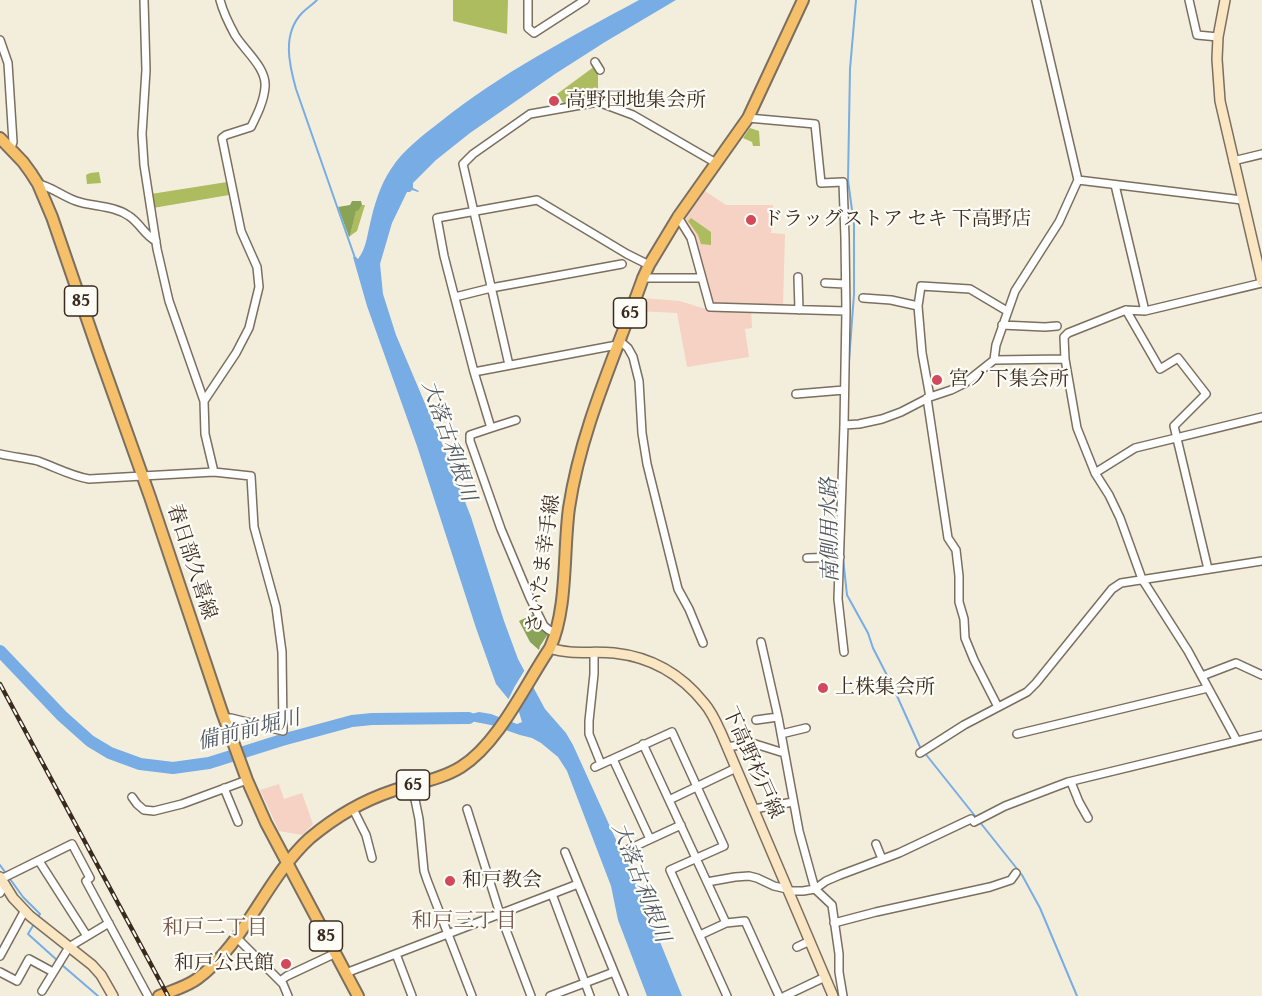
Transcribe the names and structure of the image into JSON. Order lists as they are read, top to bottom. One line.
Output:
{"streets":{"main road":["85","65","春日部久喜線","さいたま幸手線","下高野杉戸線"]},"crossings":[["春日部久喜線","さいたま幸手線"],["さいたま幸手線","下高野杉戸線"]],"districts":["和戸三丁目","和戸二丁目"],"water":["大落古利根川","南側用水路","備前前堀川"],"places":["高野団地集会所","ドラッグストア セキ 下高野店","宮ノ下集会所","上株集会所","和戸教会","和戸公民館"]}
